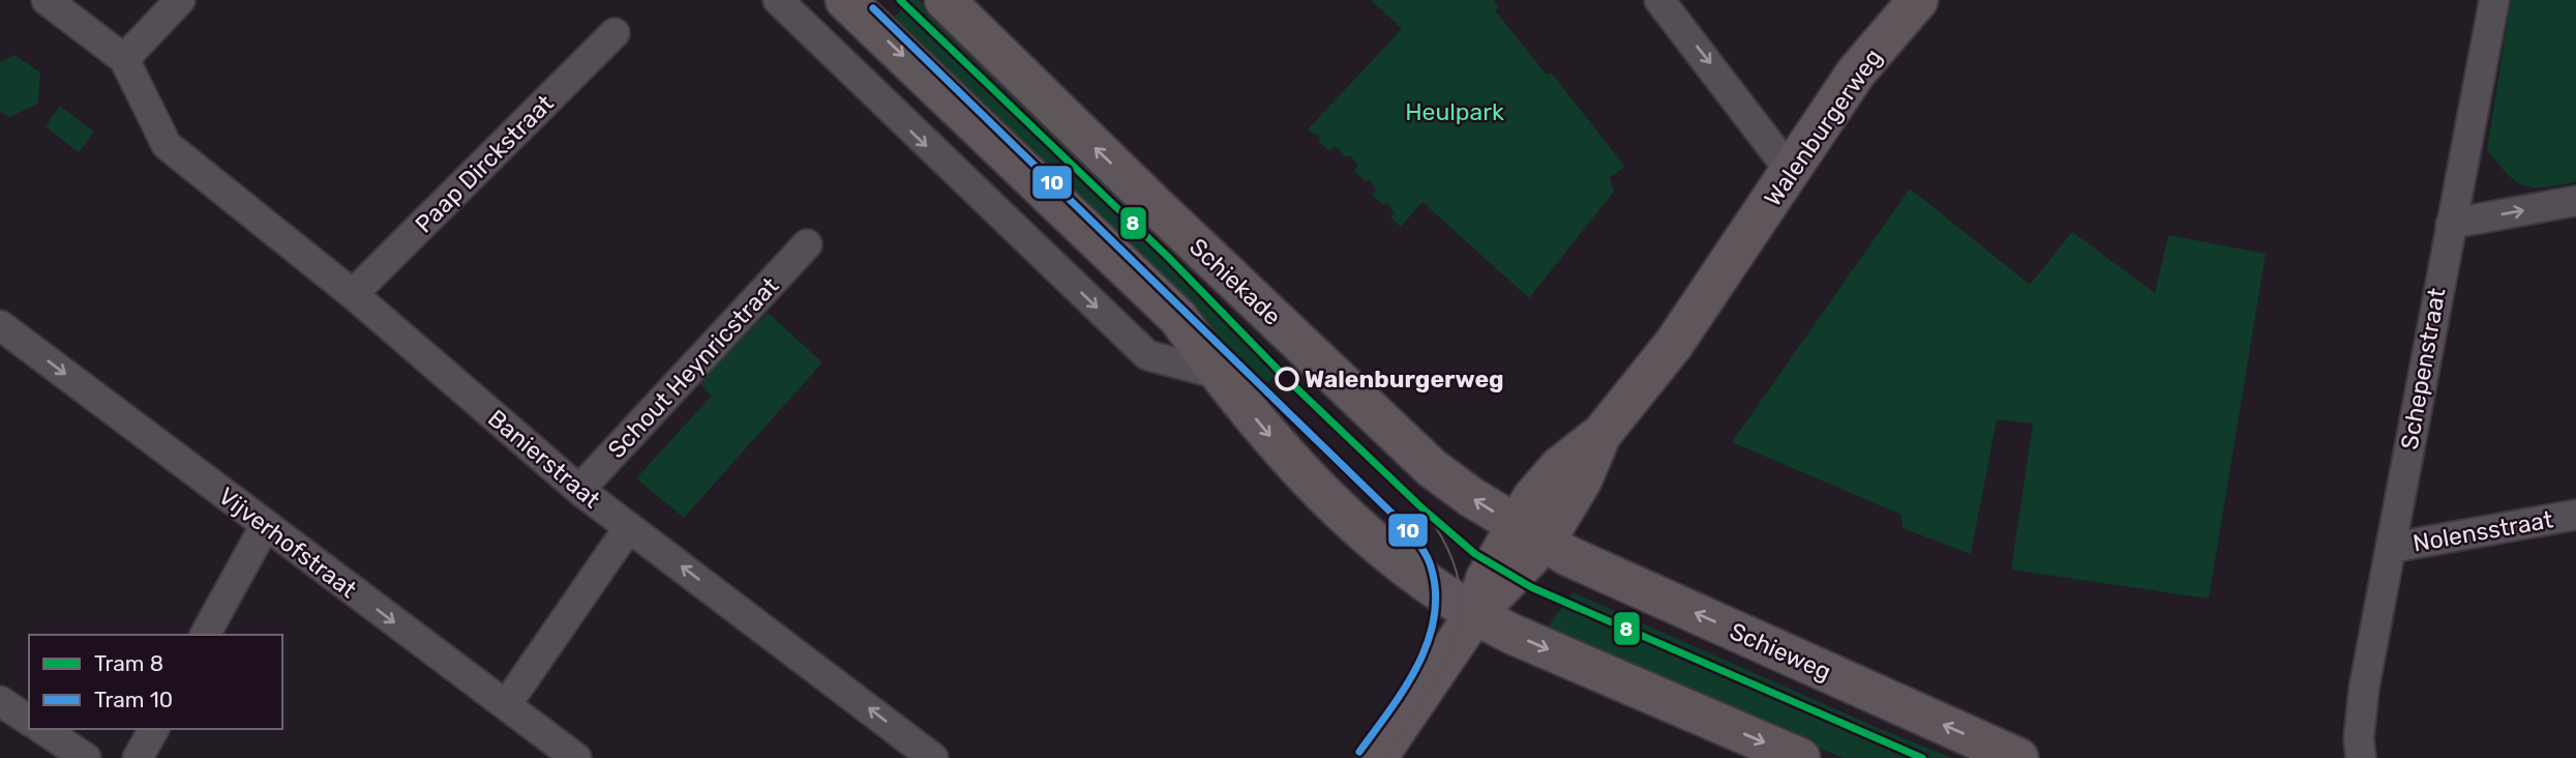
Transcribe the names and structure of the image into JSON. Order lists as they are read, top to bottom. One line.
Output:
{"streets":{"main road":["Walenburgerweg","Schiekade","Schieweg"],"street":["Paap Dirckstraat","Schout Heynricstraat","Schepenstraat","Banierstraat","Nolensstraat","Vijverhofstraat"]},"crossings":[["Walenburgerweg","Schiekade"],["Walenburgerweg","Schieweg"],["Paap Dirckstraat","Banierstraat"],["Schiekade","Schieweg"],["Schout Heynricstraat","Banierstraat"],["Schepenstraat","Nolensstraat"]],"one_way":["Banierstraat","Vijverhofstraat"],"parks":["Heulpark"],"places":["Walenburgerweg"],"lines":["tram line 8","tram line 10"],"legend":["Tram 8","Tram 10"]}
